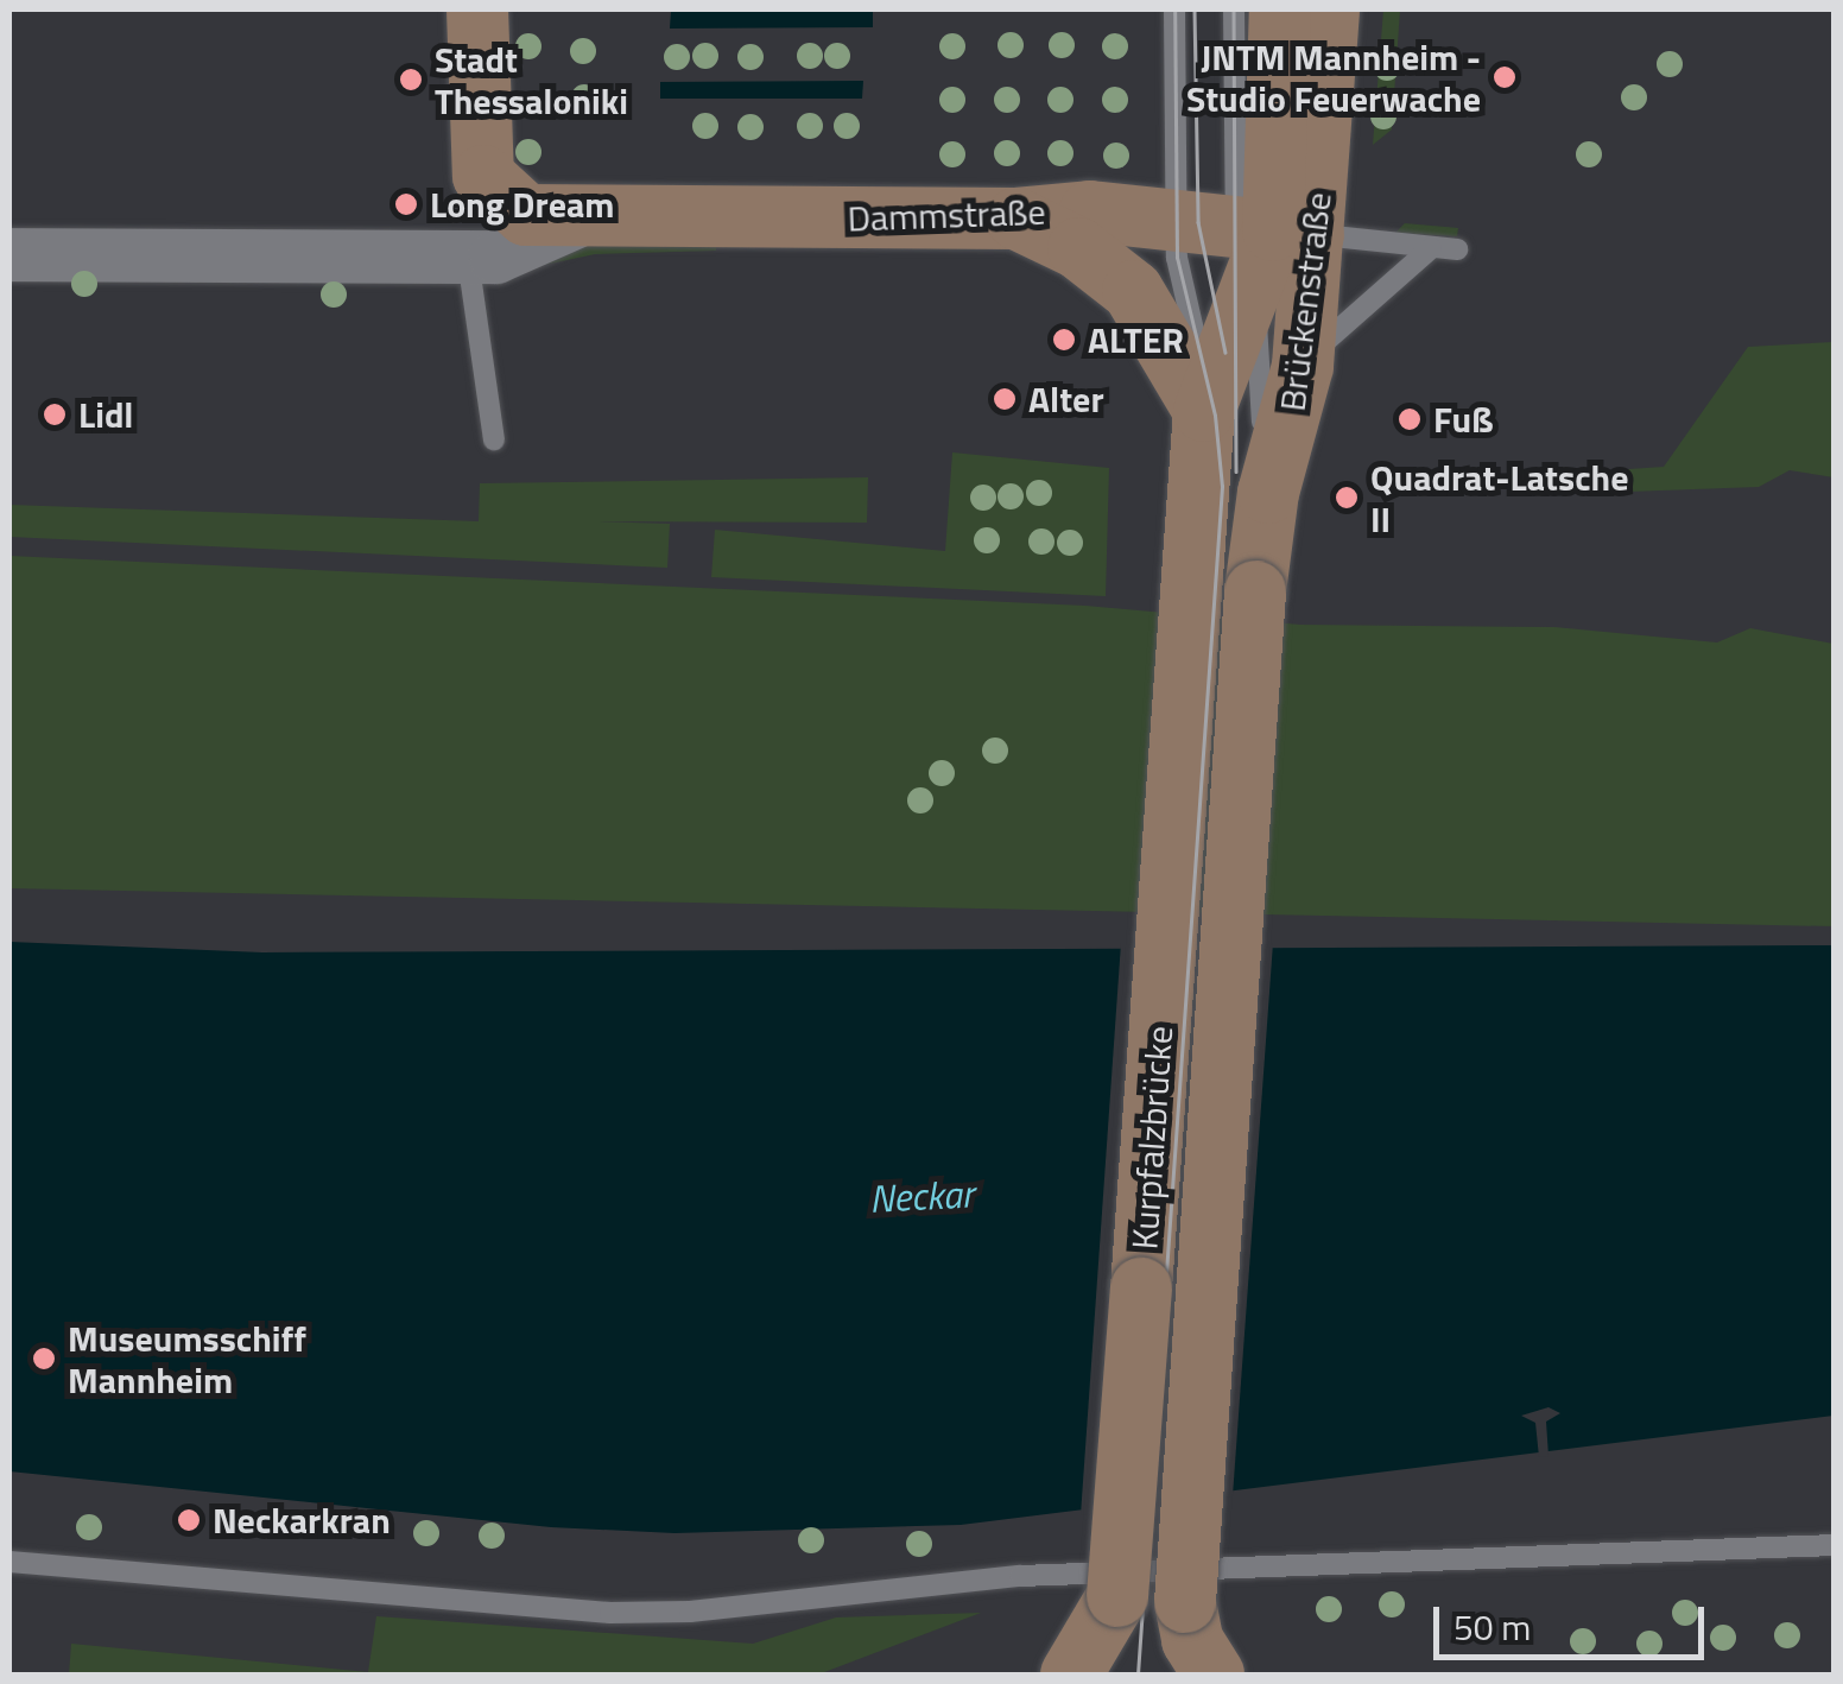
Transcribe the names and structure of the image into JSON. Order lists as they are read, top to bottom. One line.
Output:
{"streets":{"main road":["Dammstraße","Brückenstraße","Kurpfalzbrücke"]},"crossings":[["Dammstraße","Brückenstraße"],["Brückenstraße","Kurpfalzbrücke"]],"water":["Neckar"],"places":["JNTM Mannheim - Studio Feuerwache","Stadt Thessaloniki","Long Dream","ALTER","Alter","Lidl","Fuß","Quadrat-Latsche II","Museumsschiff Mannheim","Neckarkran"],"scale_bar":"50 m"}
